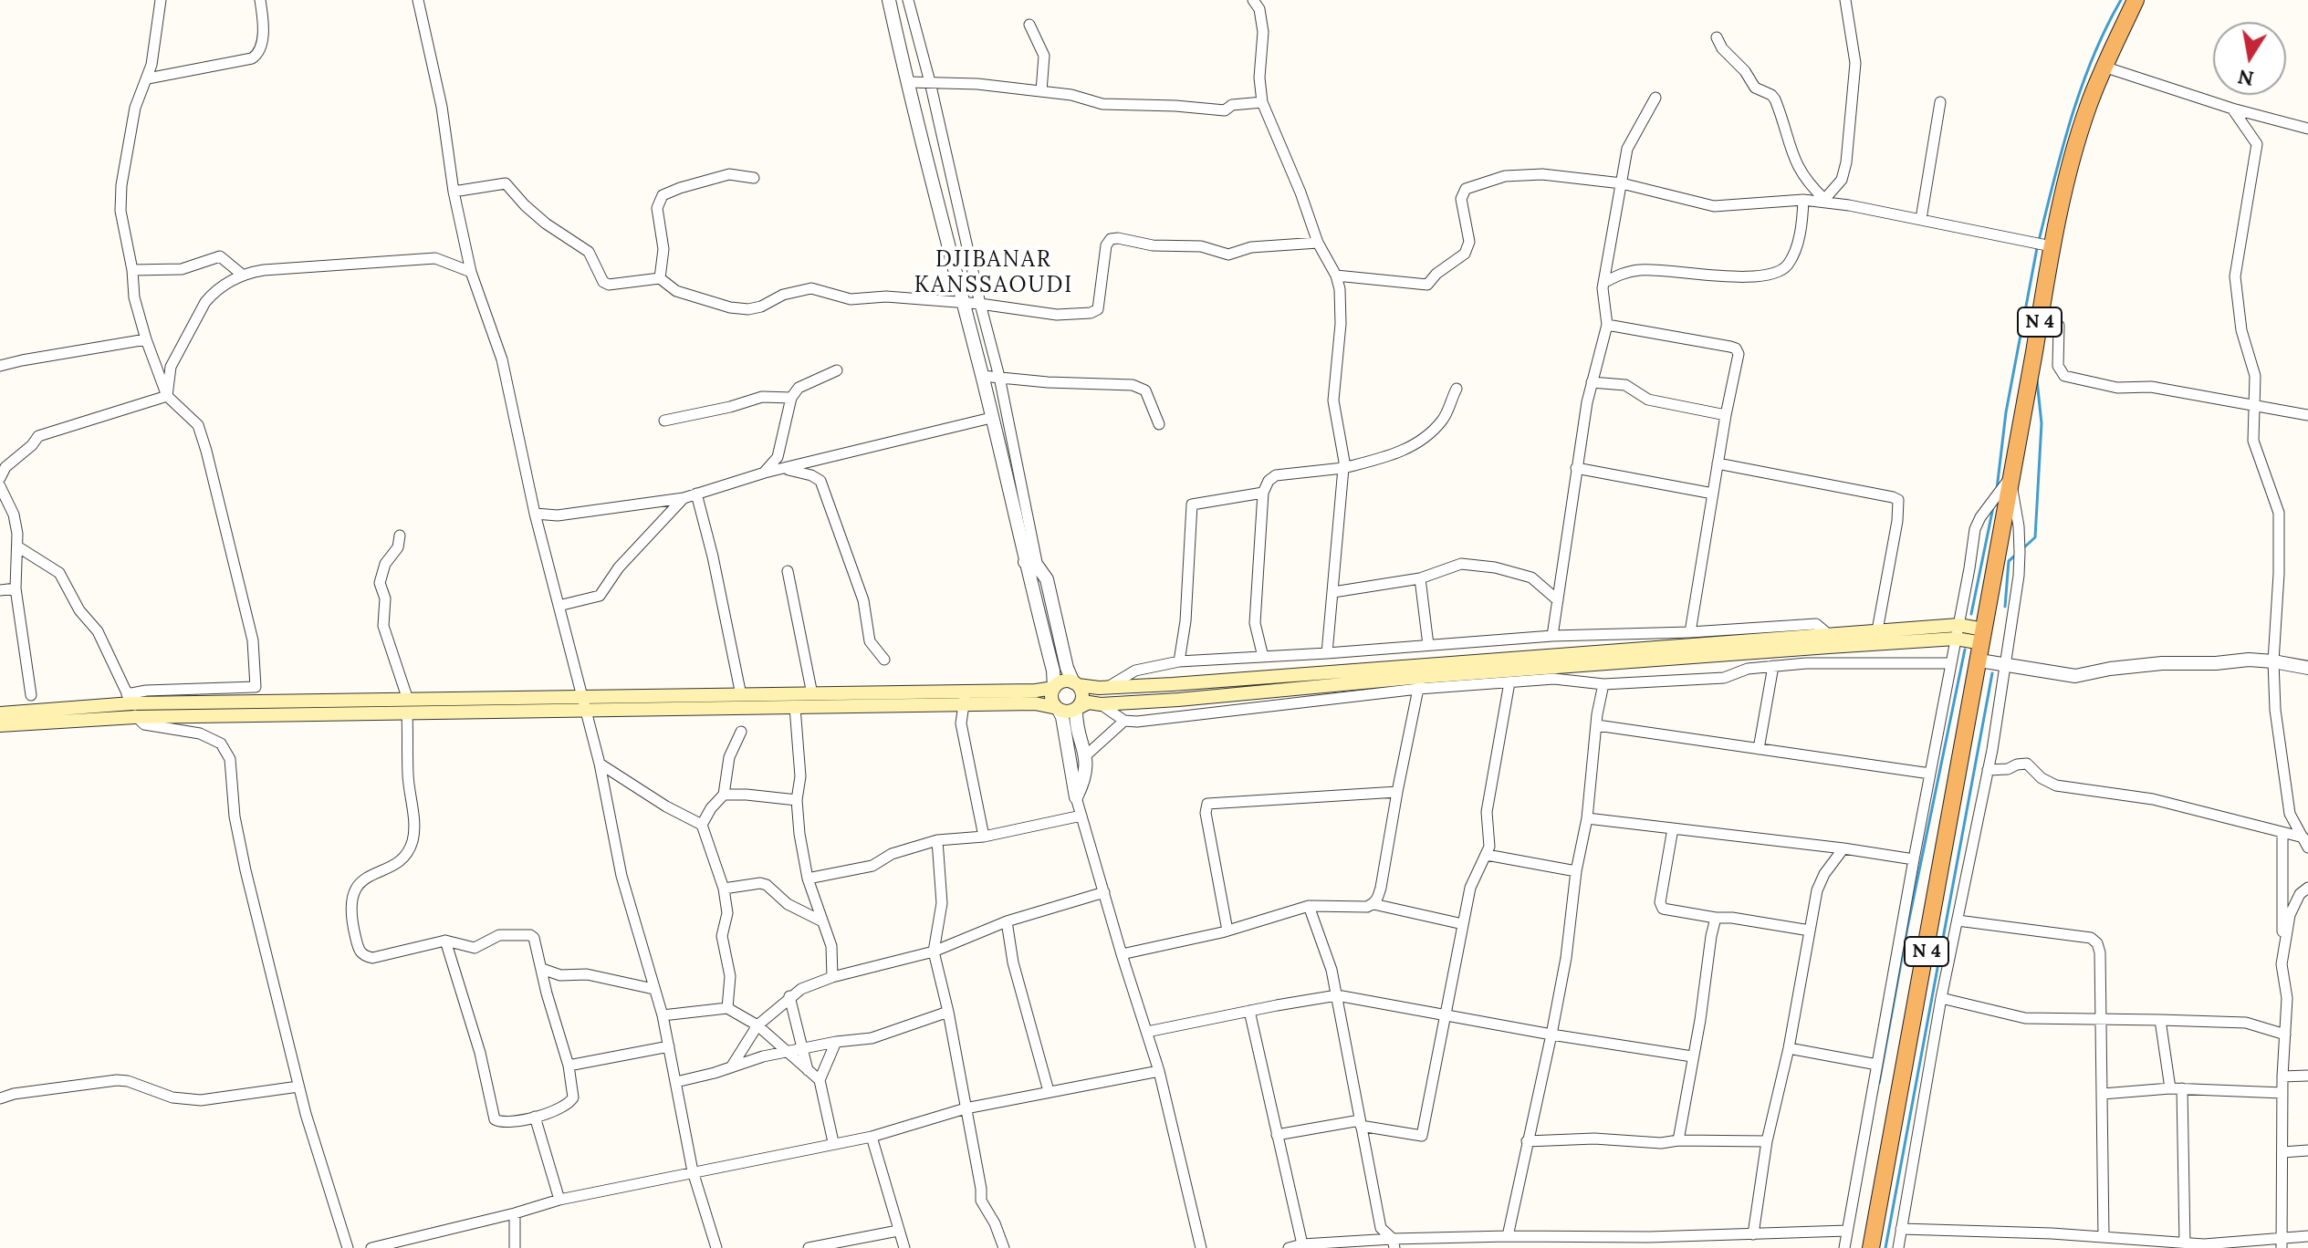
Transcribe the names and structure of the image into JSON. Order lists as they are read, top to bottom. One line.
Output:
{"streets":{"highway":["N 4"]},"districts":["DJIBANAR KANSSAOUDI"],"north":"bottom"}
